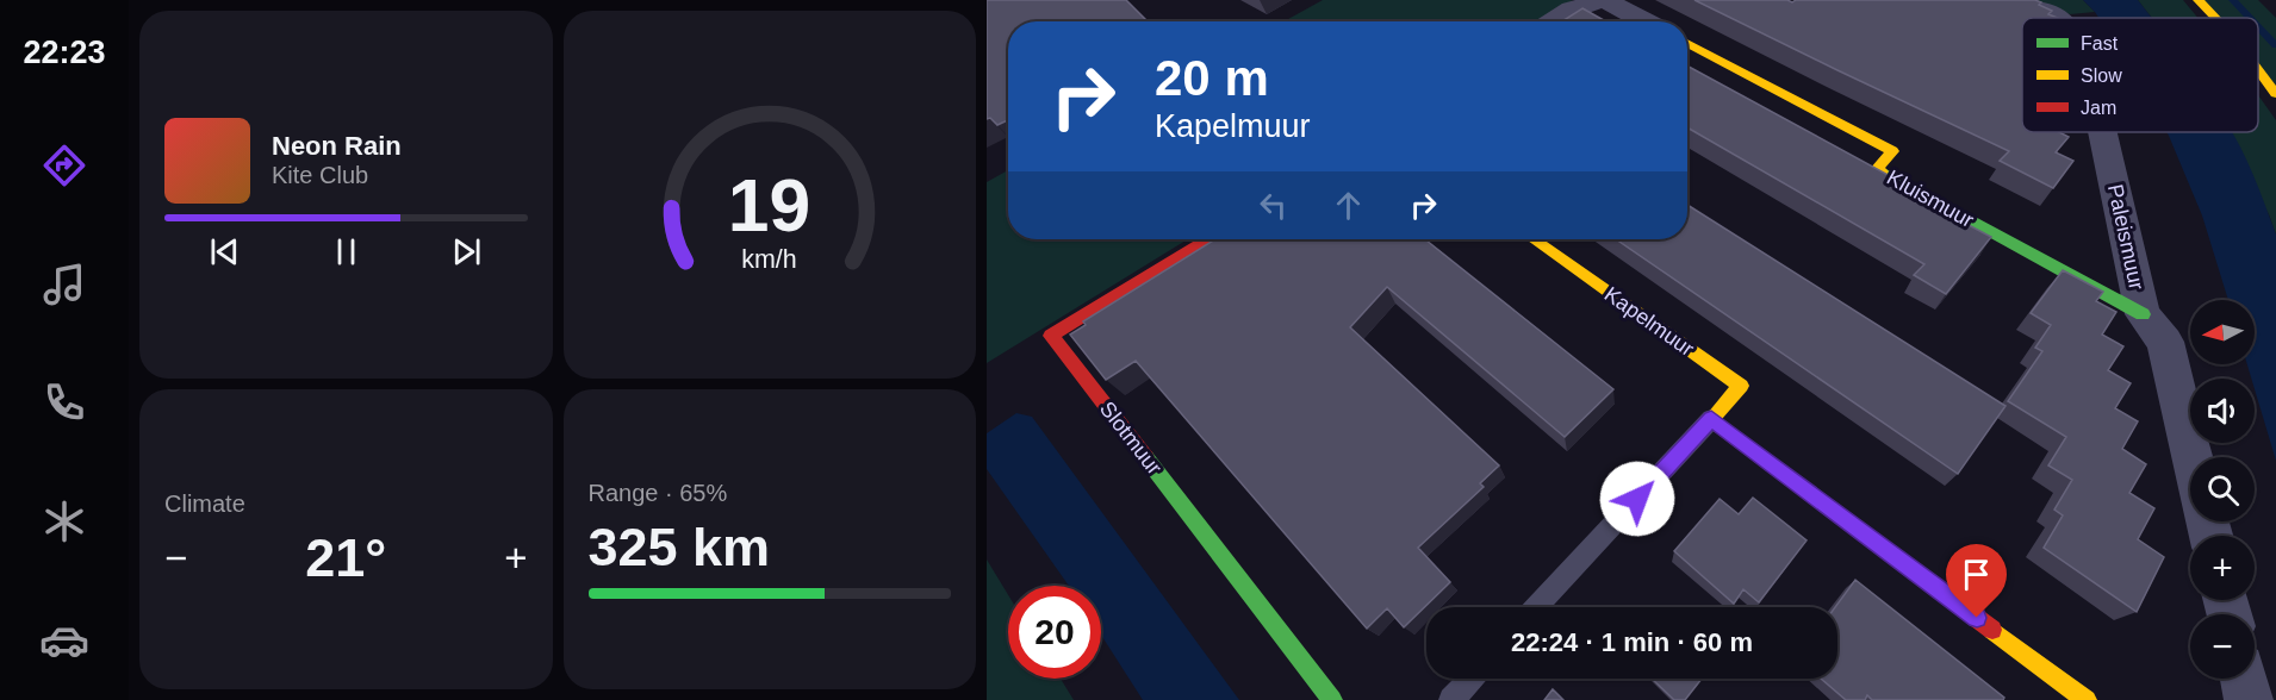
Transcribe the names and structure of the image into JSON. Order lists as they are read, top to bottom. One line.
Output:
{"streets":{"street":["Kluismuur","Paleismuur","Kapelmuur","Slotmuur"]},"crossings":[["Kluismuur","Paleismuur"]],"legend":["Fast","Slow","Jam"],"north":"left","page":{"tabs":"22:23","turn":["20 m","Kapelmuur"],"song":["Neon Rain","Kite Club"],"map_buttons":["+","−"],"tile":["Climate",["Range · 65%","325 km"]],"heat":["−","21°","+"],"limit":"20","trip":"22:24 · 1 min · 60 m","gauge":["19","km/h"]}}
